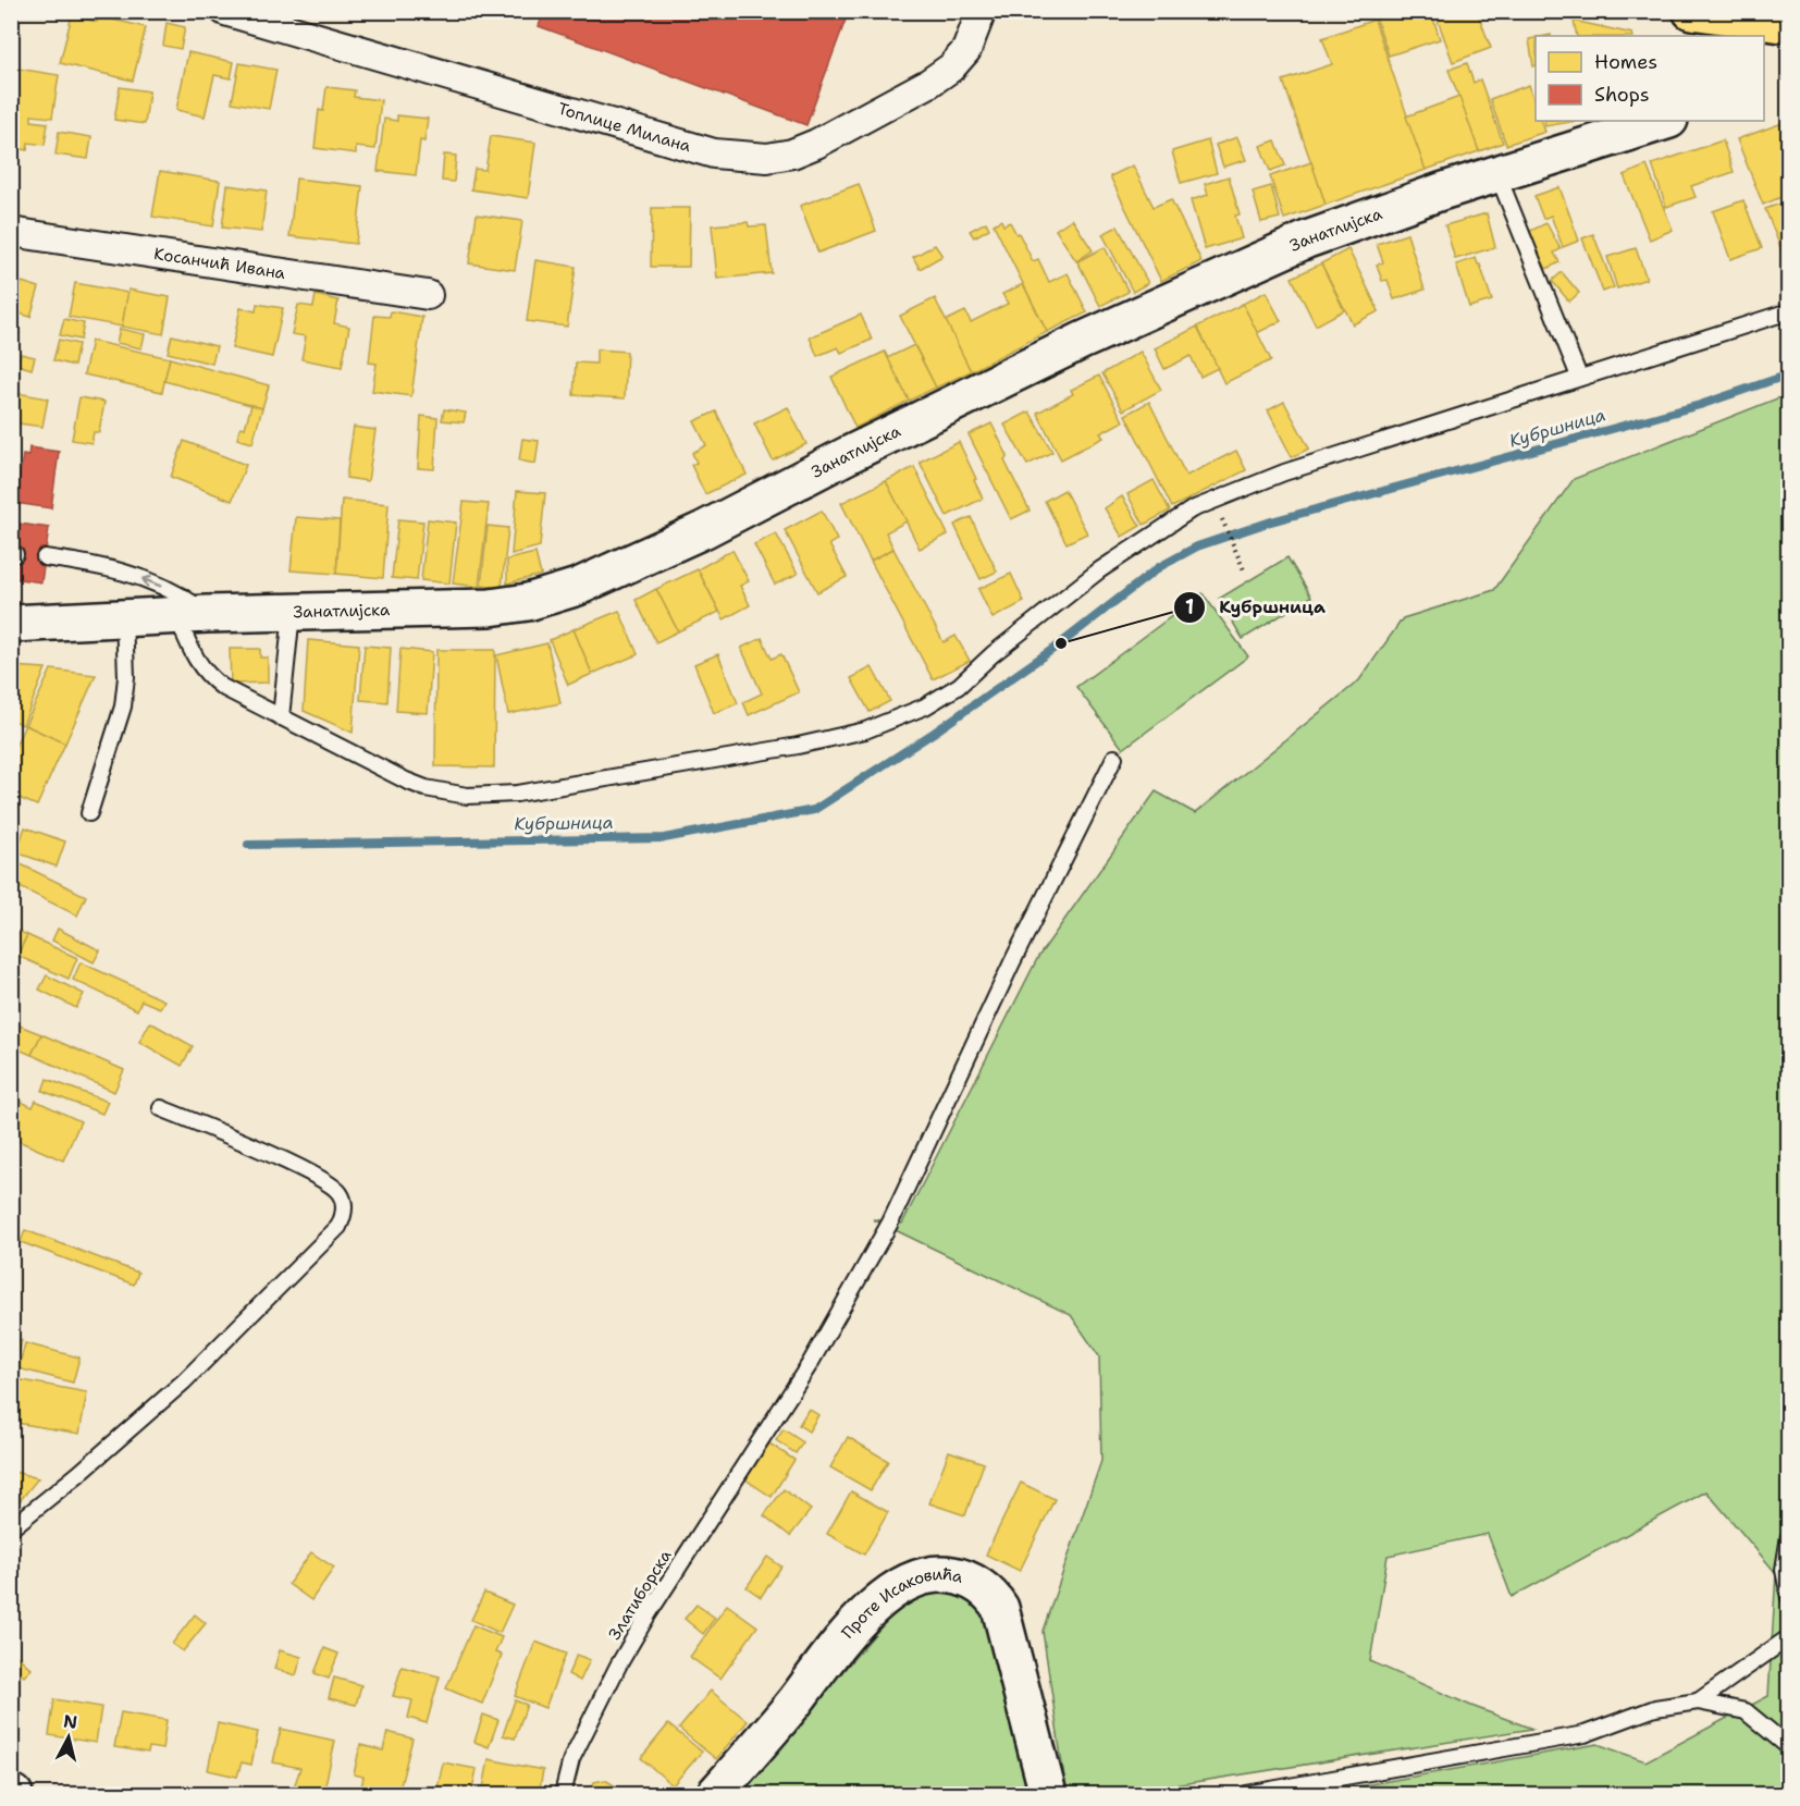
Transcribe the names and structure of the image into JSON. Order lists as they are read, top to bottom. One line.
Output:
{"streets":{"street":["Топлице Милана","Занатлијска","Косанчић Ивана","Проте Исаковића"],"lane":["Златиборска"]},"water":["Кубршница"],"places":["Кубршница"],"legend":["Homes","Shops"],"north":"top"}
